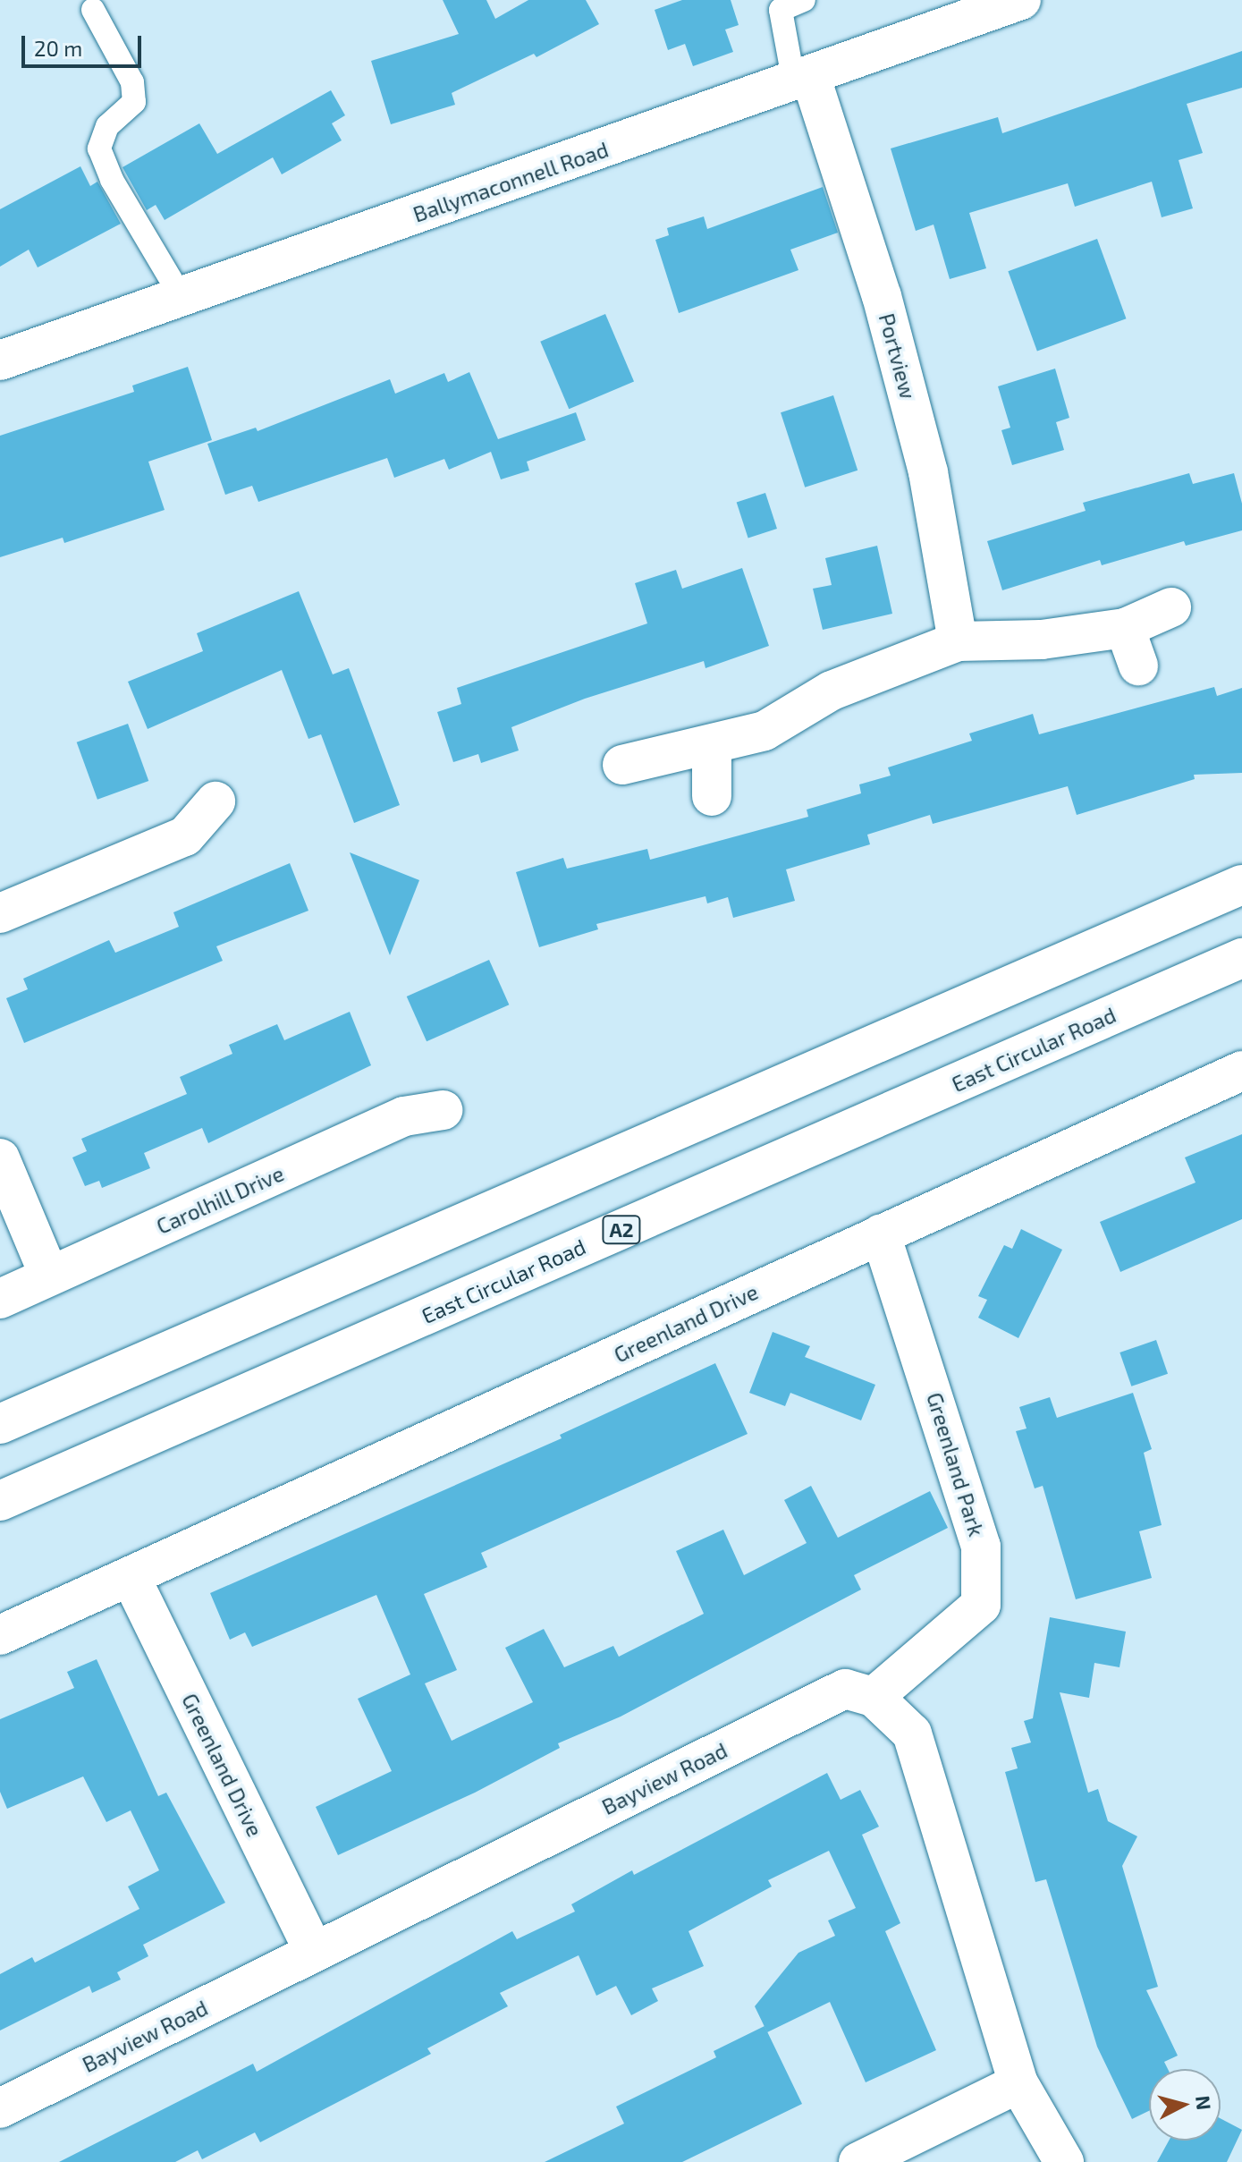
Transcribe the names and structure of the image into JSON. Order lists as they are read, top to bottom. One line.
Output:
{"streets":{"main road":["Ballymaconnell Road","Portview","East Circular Road","Carolhill Drive","A2","Greenland Drive","Greenland Park","Bayview Road"]},"crossings":[["Ballymaconnell Road","Portview"],["Greenland Drive","Greenland Park"],["Greenland Drive","Bayview Road"],["Greenland Park","Bayview Road"]],"scale_bar":"20 m","north":"right"}
